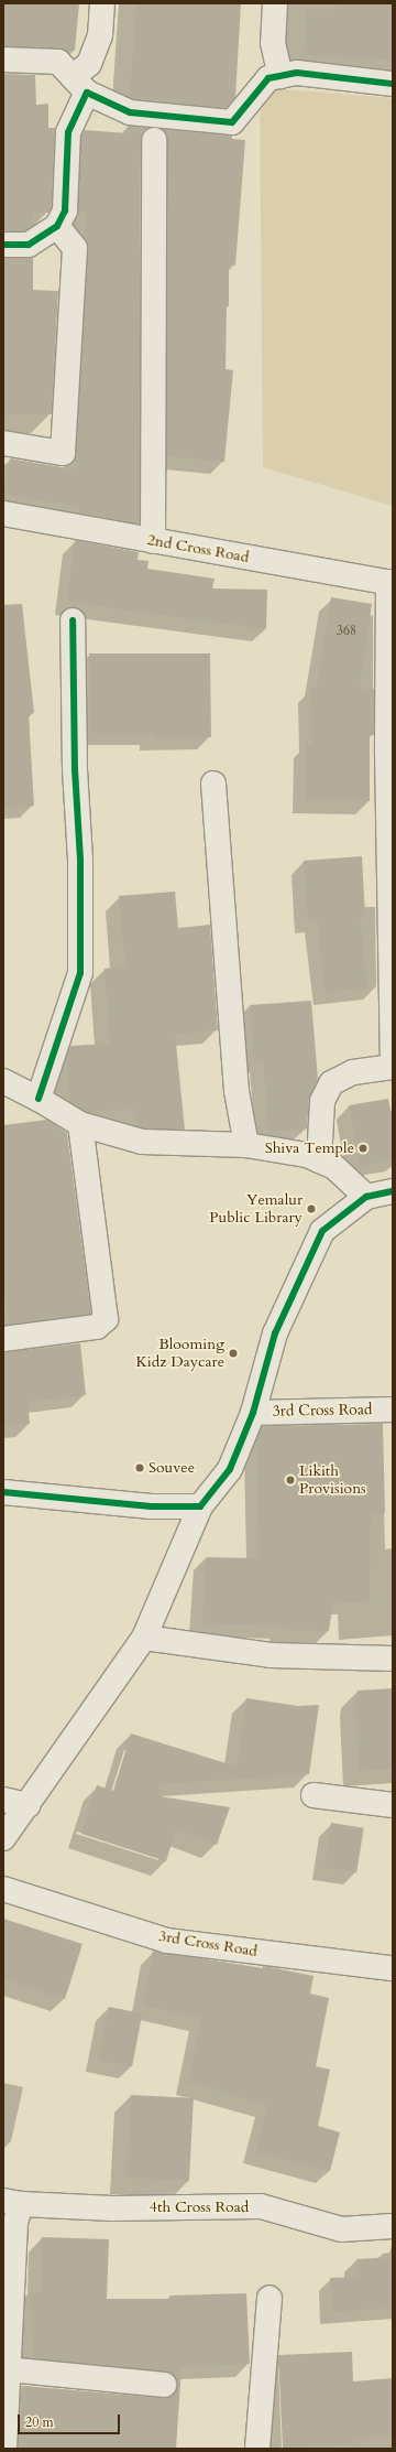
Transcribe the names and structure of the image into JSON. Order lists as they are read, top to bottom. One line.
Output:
{"streets":{"street":["2nd Cross Road","3rd Cross Road","4th Cross Road"]},"places":["Shiva Temple","Yemalur Public Library","Blooming Kidz Daycare","Souvee","Likith Provisions"],"house_numbers":["368"],"scale_bar":"20 m"}
